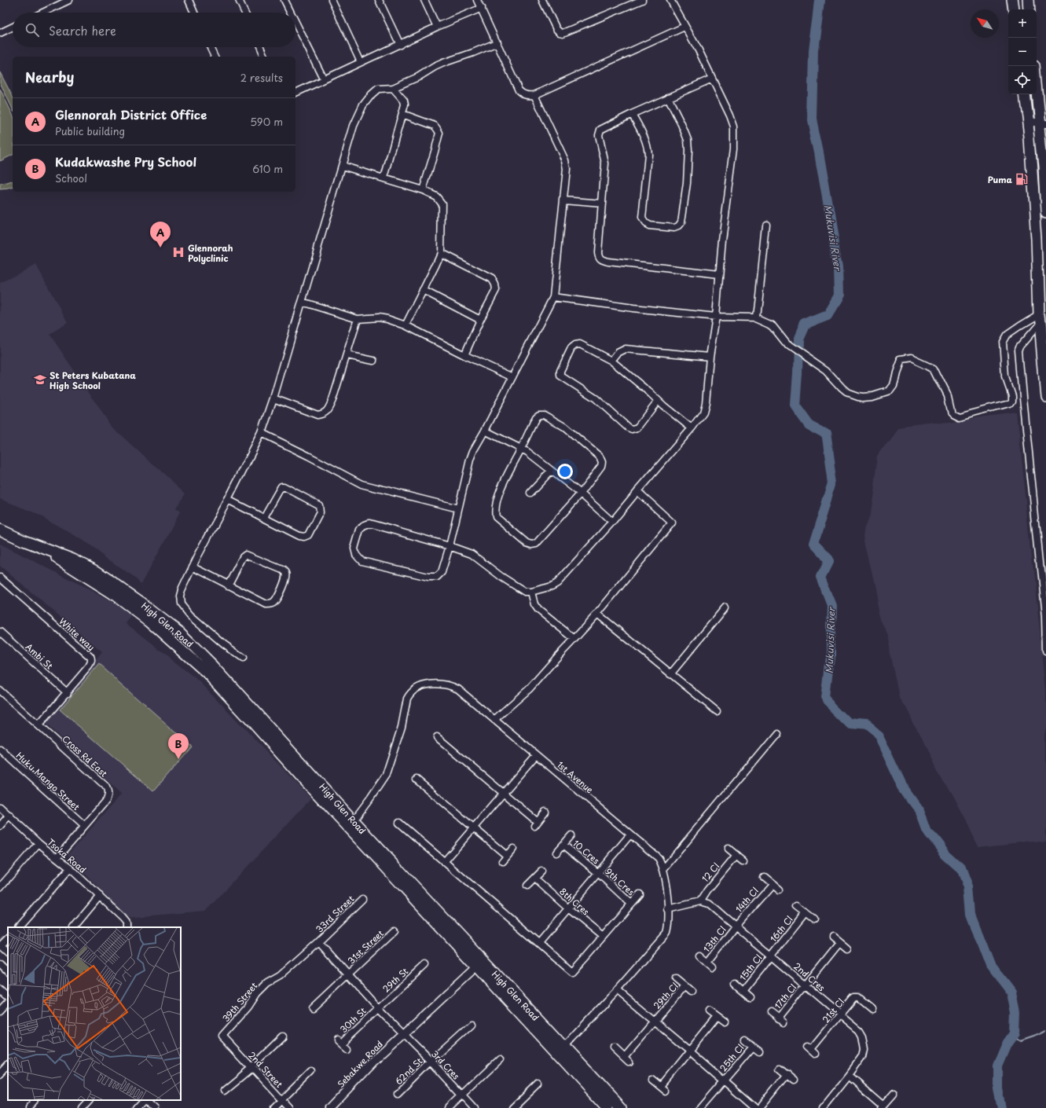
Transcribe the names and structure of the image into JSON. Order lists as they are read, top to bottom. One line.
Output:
{"streets":{"main road":["High Glen Road"],"street":["White way","Ambi St","Cross Rd East","1st Avenue","Huku Mango Street","10 Cres","Tsoka Road","12 Cl","9th Cres","14th Cl","8th Cres","33rd Street","16th Cl","13th Cl","31st Street","15th Cl","2nd Cres","29th St","29th Cl","17th Cl","39th Street","21st Cl","30th St","25th Cl","Sebakwe Road","3rd Cres","2nd Street","62nd St"]},"crossings":[["High Glen Road","1st Avenue"],["High Glen Road","Sebakwe Road"],["White way","Ambi St"],["White way","Cross Rd East"],["Cross Rd East","Huku Mango Street"],["Cross Rd East","Tsoka Road"],["10 Cres","9th Cres"],["12 Cl","2nd Cres"],["14th Cl","13th Cl"],["14th Cl","2nd Cres"],["33rd Street","39th Street"],["33rd Street","3rd Cres"],["16th Cl","15th Cl"],["16th Cl","2nd Cres"],["13th Cl","2nd Cres"],["31st Street","3rd Cres"],["15th Cl","2nd Cres"],["2nd Cres","17th Cl"],["2nd Cres","21st Cl"],["29th St","30th St"],["29th St","3rd Cres"],["39th Street","2nd Street"],["30th St","3rd Cres"],["Sebakwe Road","3rd Cres"],["3rd Cres","62nd St"]],"water":["Mukuvisi River"],"places":{"fuel station":["Puma"],"hospital":["Glennorah Polyclinic"],"school or university":["St Peters Kubatana High School"]},"north":"top left","page":{"map_buttons":["+","−"],"search":"Search here","heading":["Nearby","2 results"],"list":[{"mark":"A","name":"Glennorah District Office","note":"Public building","value":"590 m"},{"mark":"B","name":"Kudakwashe Pry School","note":"School","value":"610 m"}],"pins":["A","B"]}}
